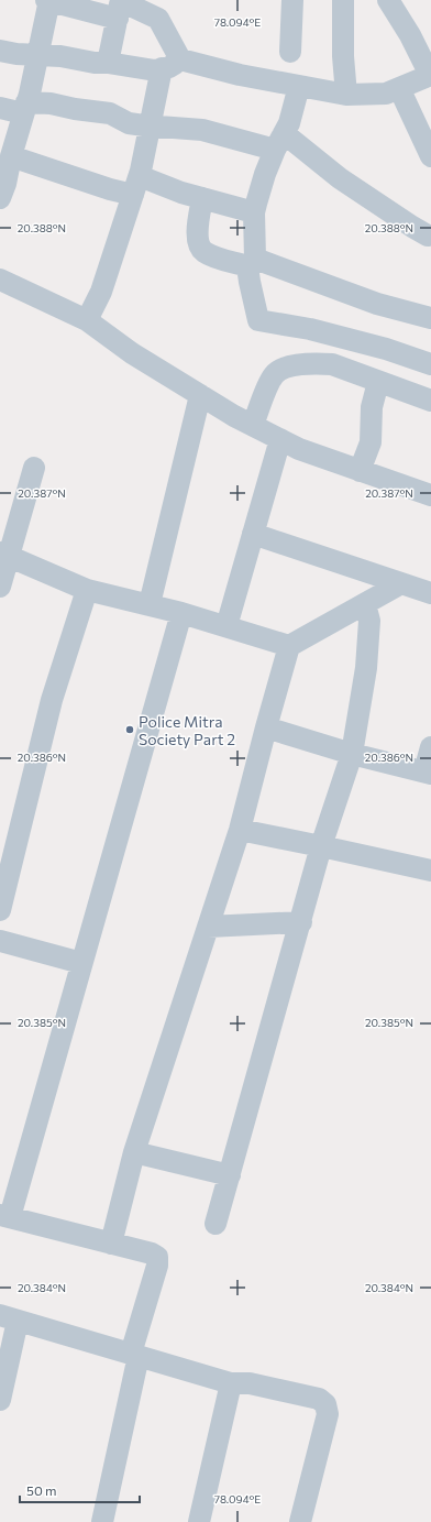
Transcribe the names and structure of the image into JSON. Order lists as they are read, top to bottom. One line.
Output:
{"places":["Police Mitra Society Part 2"],"scale_bar":"50 m","coordinates":["78.094°E","20.388°N","20.387°N","20.386°N","20.385°N","20.384°N"]}
